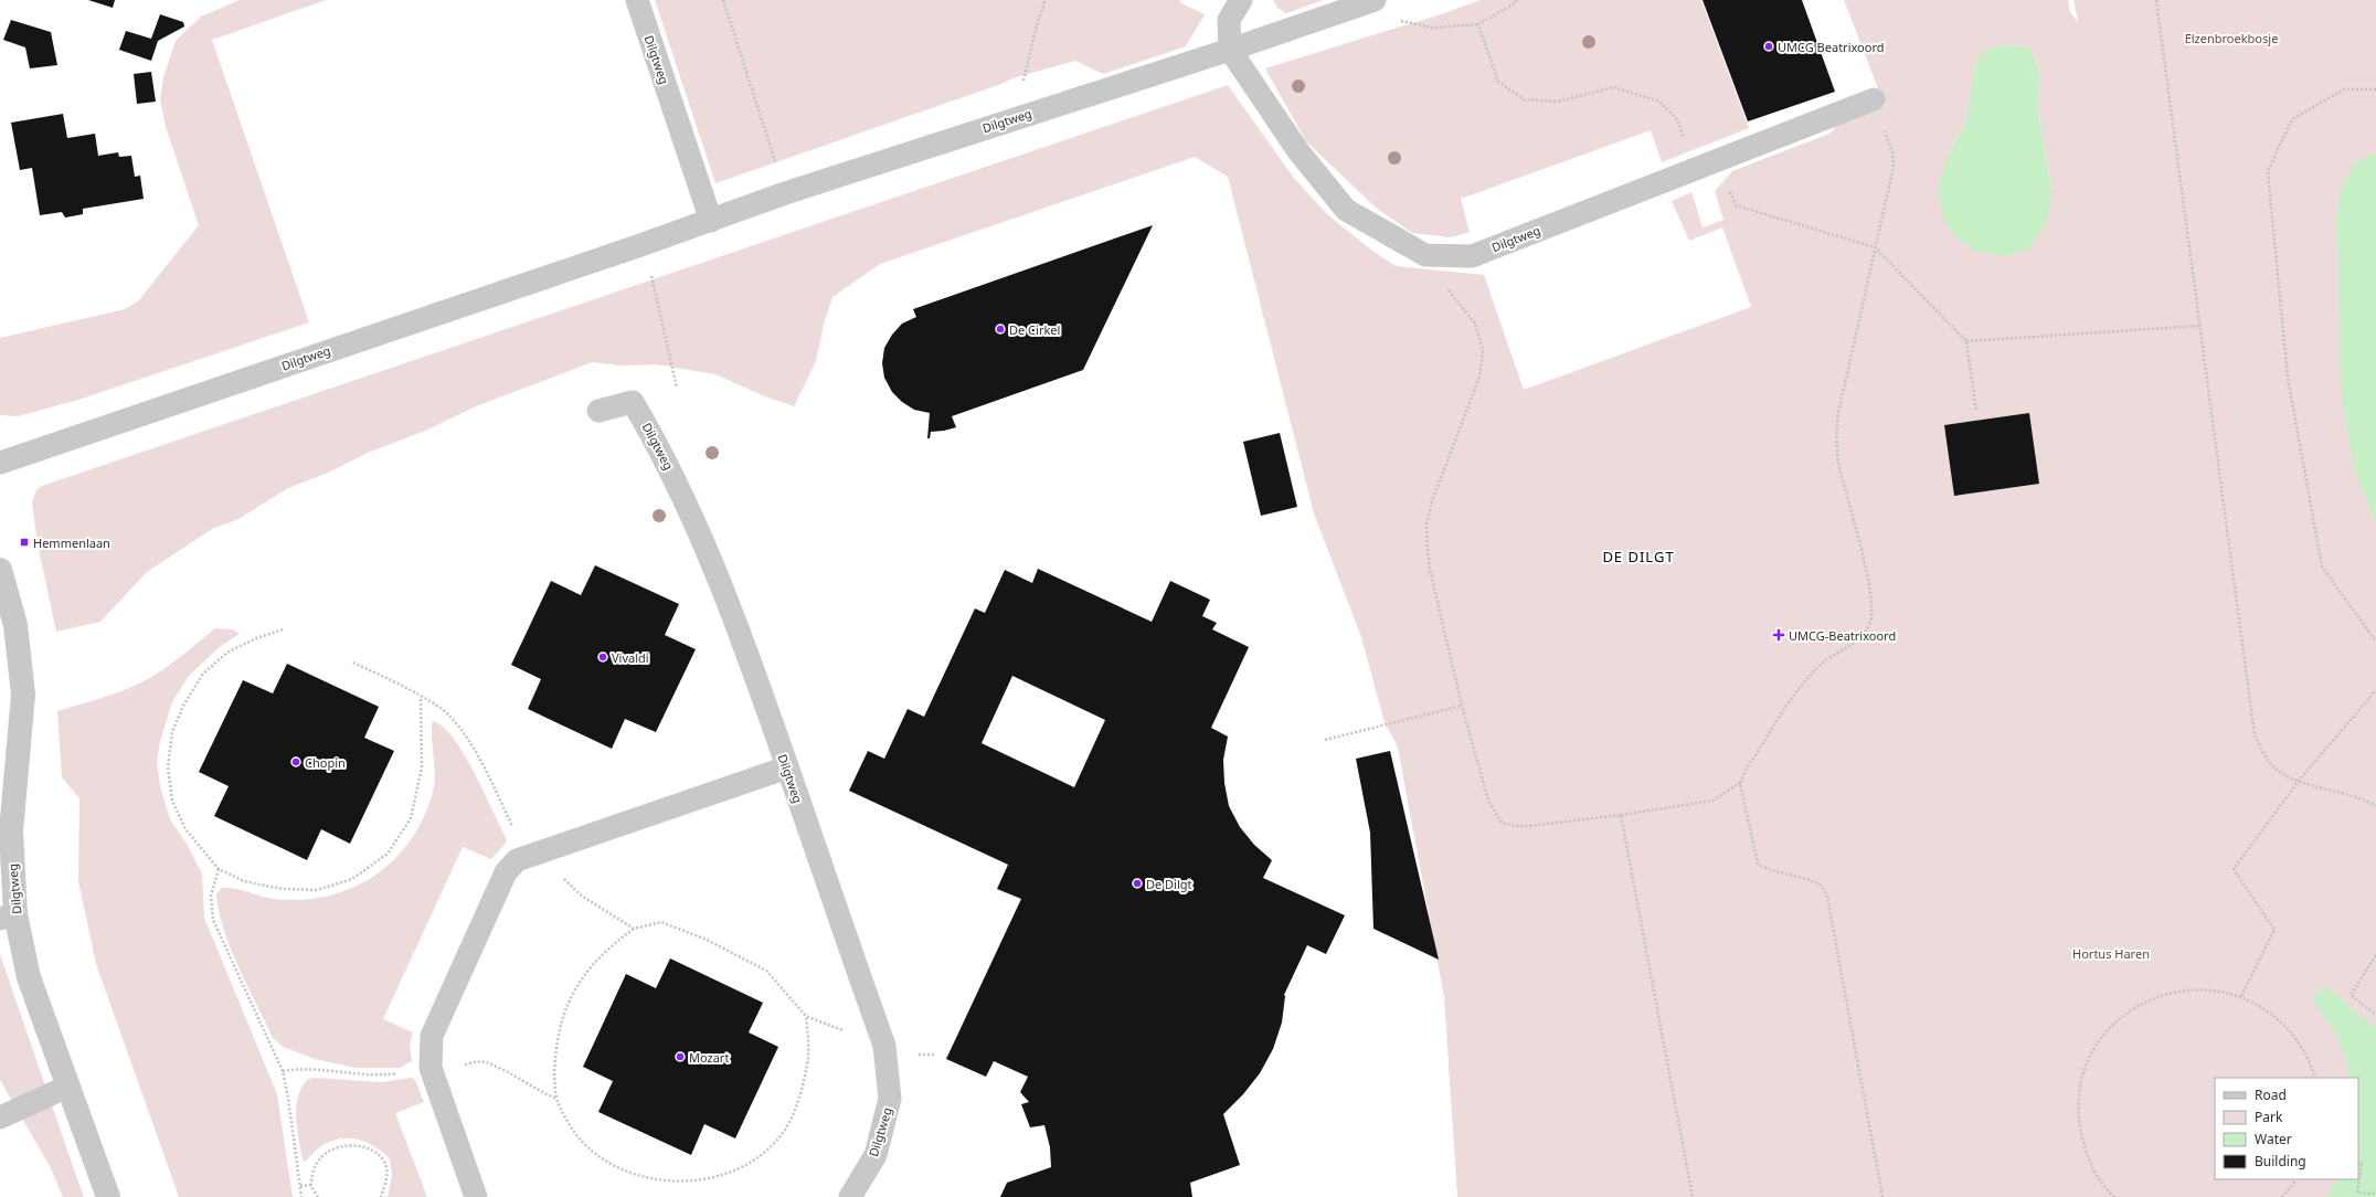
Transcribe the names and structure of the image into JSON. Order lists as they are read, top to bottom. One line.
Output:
{"streets":{"street":["Dilgtweg"]},"districts":["DE DILGT"],"parks":["Elzenbroekbosje","Hortus Haren"],"places":{"other":["UMCG Beatrixoord","De Cirkel","Vivaldi","Chopin","De Dilgt","Mozart"],"transit":["Hemmenlaan"],"health":["UMCG-Beatrixoord"]},"legend":["Road","Park","Water","Building"]}
